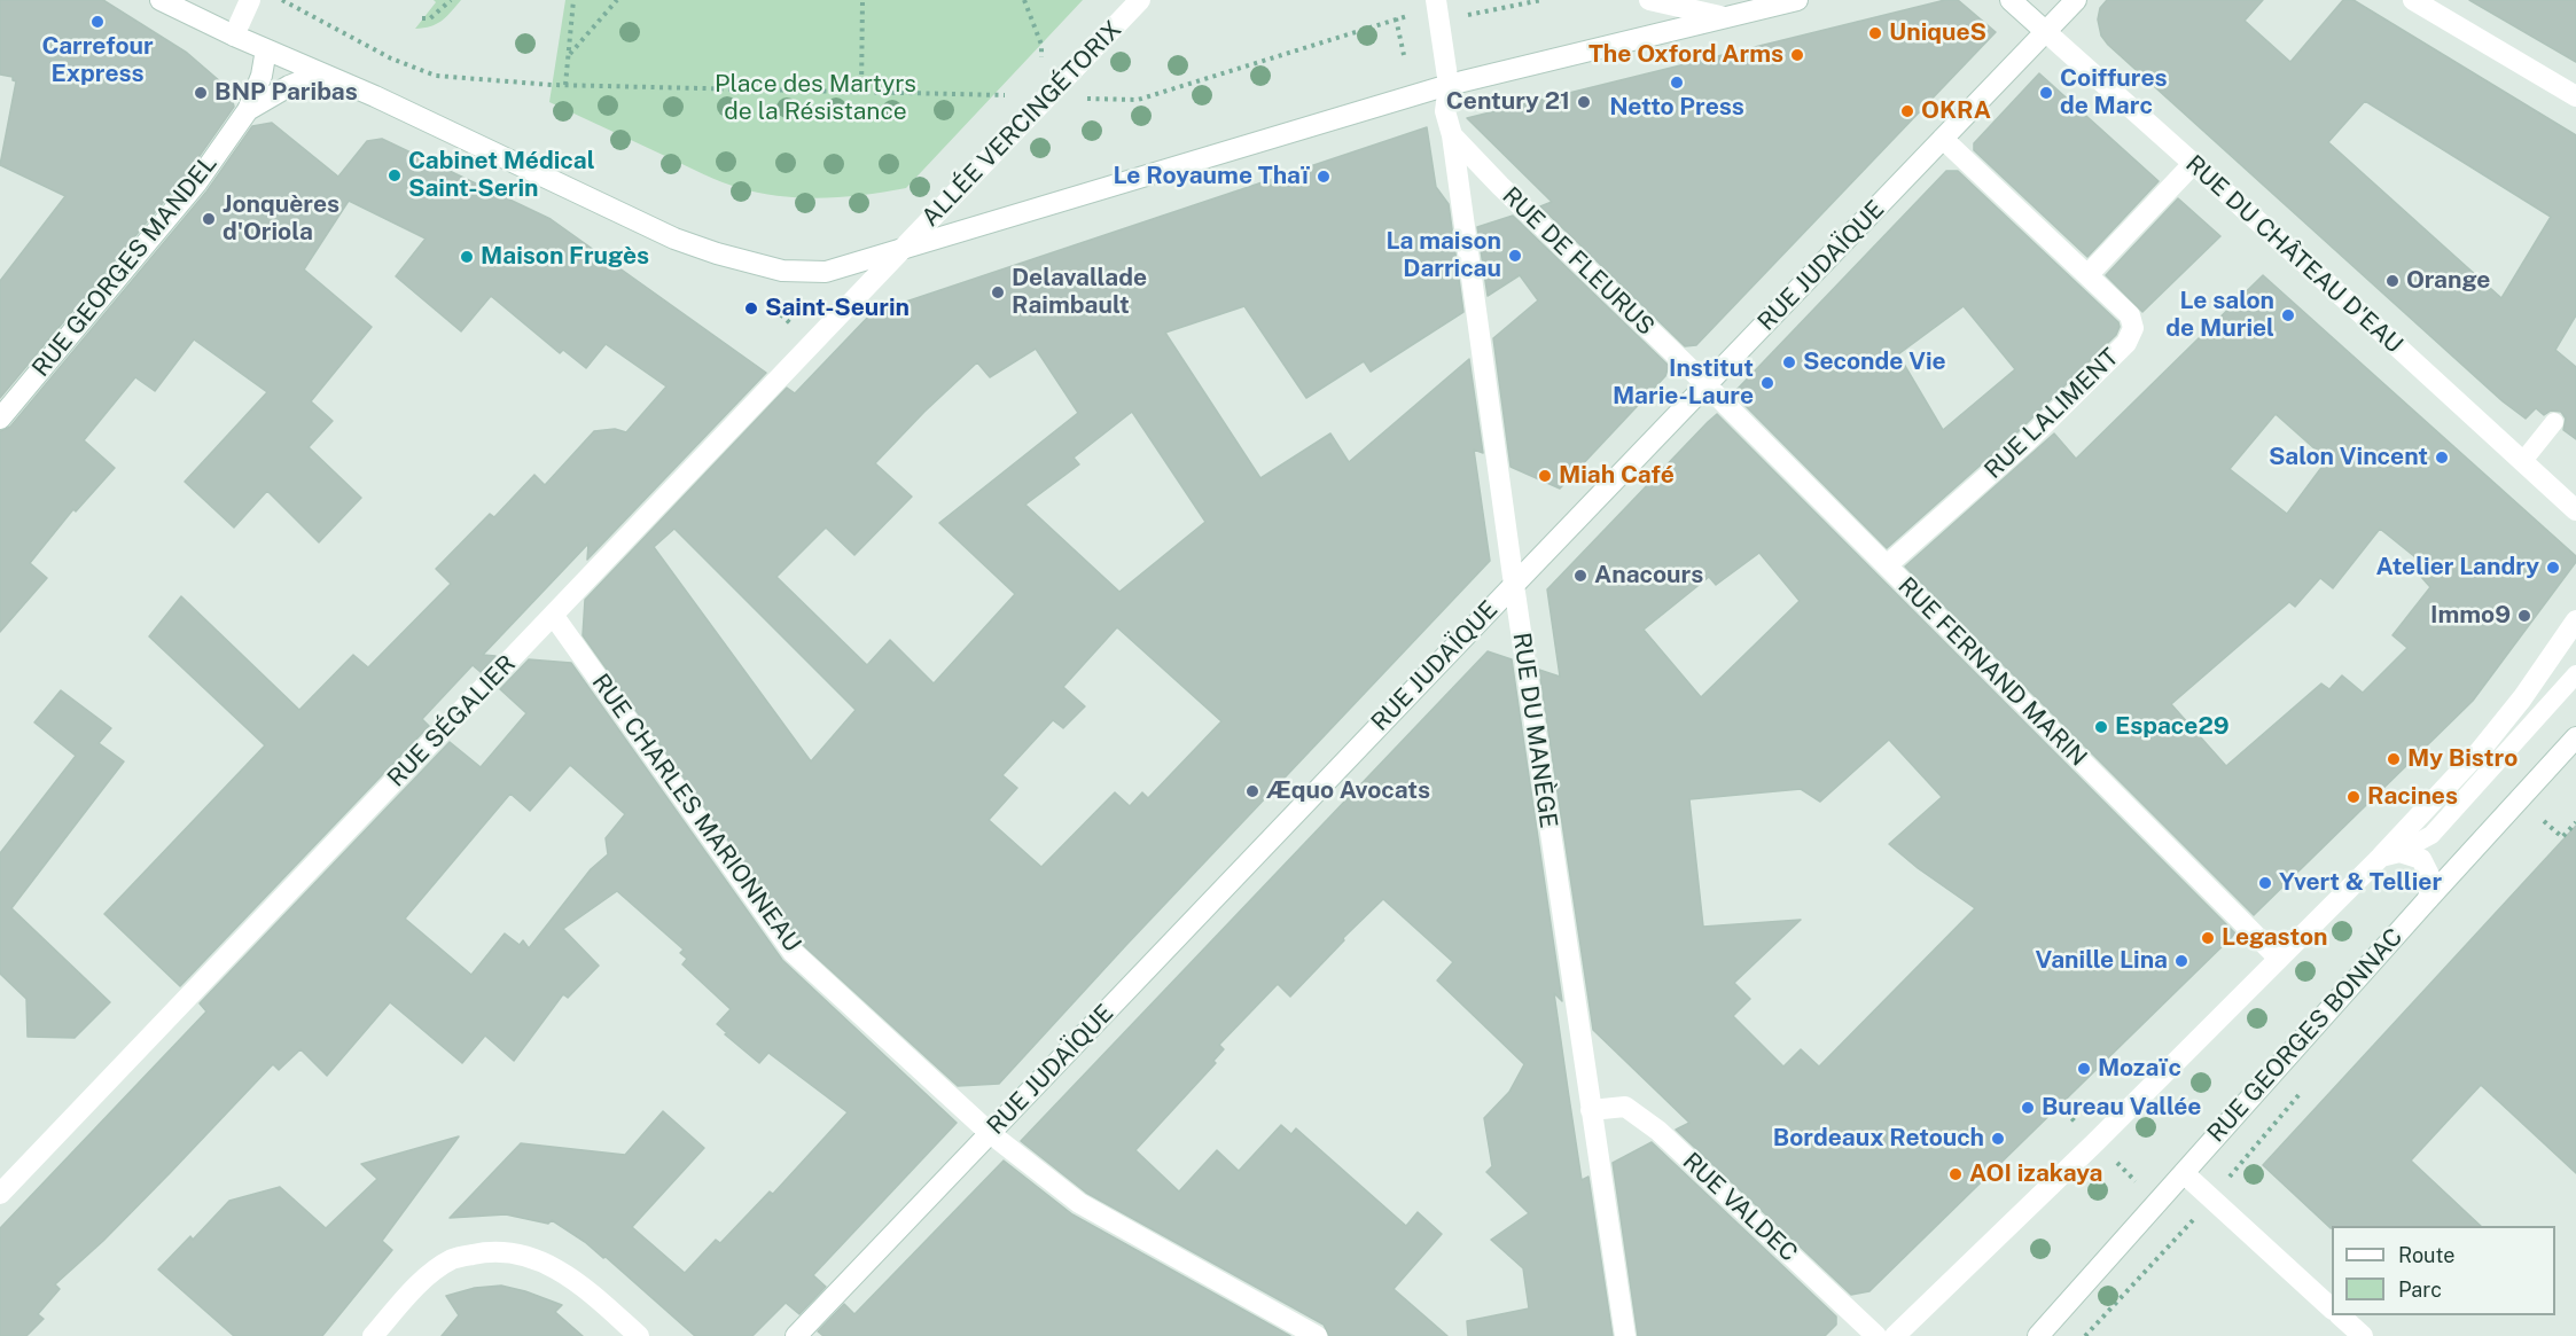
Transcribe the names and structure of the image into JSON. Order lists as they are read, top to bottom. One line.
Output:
{"streets":{"street":["ALLÉE VERCINGÉTORIX","RUE DU CHÂTEAU D'EAU","RUE DE FLEURUS","RUE GEORGES MANDEL","RUE JUDAÏQUE","RUE LALIMENT","RUE FERNAND MARIN","RUE SÉGALIER","RUE DU MANÈGE","RUE CHARLES MARIONNEAU","RUE GEORGES BONNAC","RUE VALDEC"]},"crossings":[["ALLÉE VERCINGÉTORIX","RUE SÉGALIER"],["RUE DU CHÂTEAU D'EAU","RUE JUDAÏQUE"],["RUE DE FLEURUS","RUE JUDAÏQUE"],["RUE DE FLEURUS","RUE FERNAND MARIN"],["RUE DE FLEURUS","RUE DU MANÈGE"],["RUE JUDAÏQUE","RUE LALIMENT"],["RUE JUDAÏQUE","RUE FERNAND MARIN"],["RUE JUDAÏQUE","RUE DU MANÈGE"],["RUE JUDAÏQUE","RUE CHARLES MARIONNEAU"],["RUE LALIMENT","RUE FERNAND MARIN"],["RUE SÉGALIER","RUE CHARLES MARIONNEAU"],["RUE DU MANÈGE","RUE VALDEC"]],"parks":["Place des Martyrs de la Résistance"],"places":["Carrefour Express","UniqueS","The Oxford Arms","Netto Press","BNP Paribas","Coiffures de Marc","Century 21","OKRA","Cabinet Médical Saint-Serin","Le Royaume Thaï","Jonquères d'Oriola","La maison Darricau","Maison Frugès","Orange","Delavallade Raimbault","Saint-Seurin","Le salon de Muriel","Seconde Vie","Institut Marie-Laure","Salon Vincent","Miah Café","Atelier Landry","Anacours","Immo9","Espace29","My Bistro","Æquo Avocats","Racines","Yvert & Tellier","Legaston","Vanille Lina","Mozaïc","Bureau Vallée","Bordeaux Retouch","AOI izakaya"],"legend":["Route","Parc"]}
